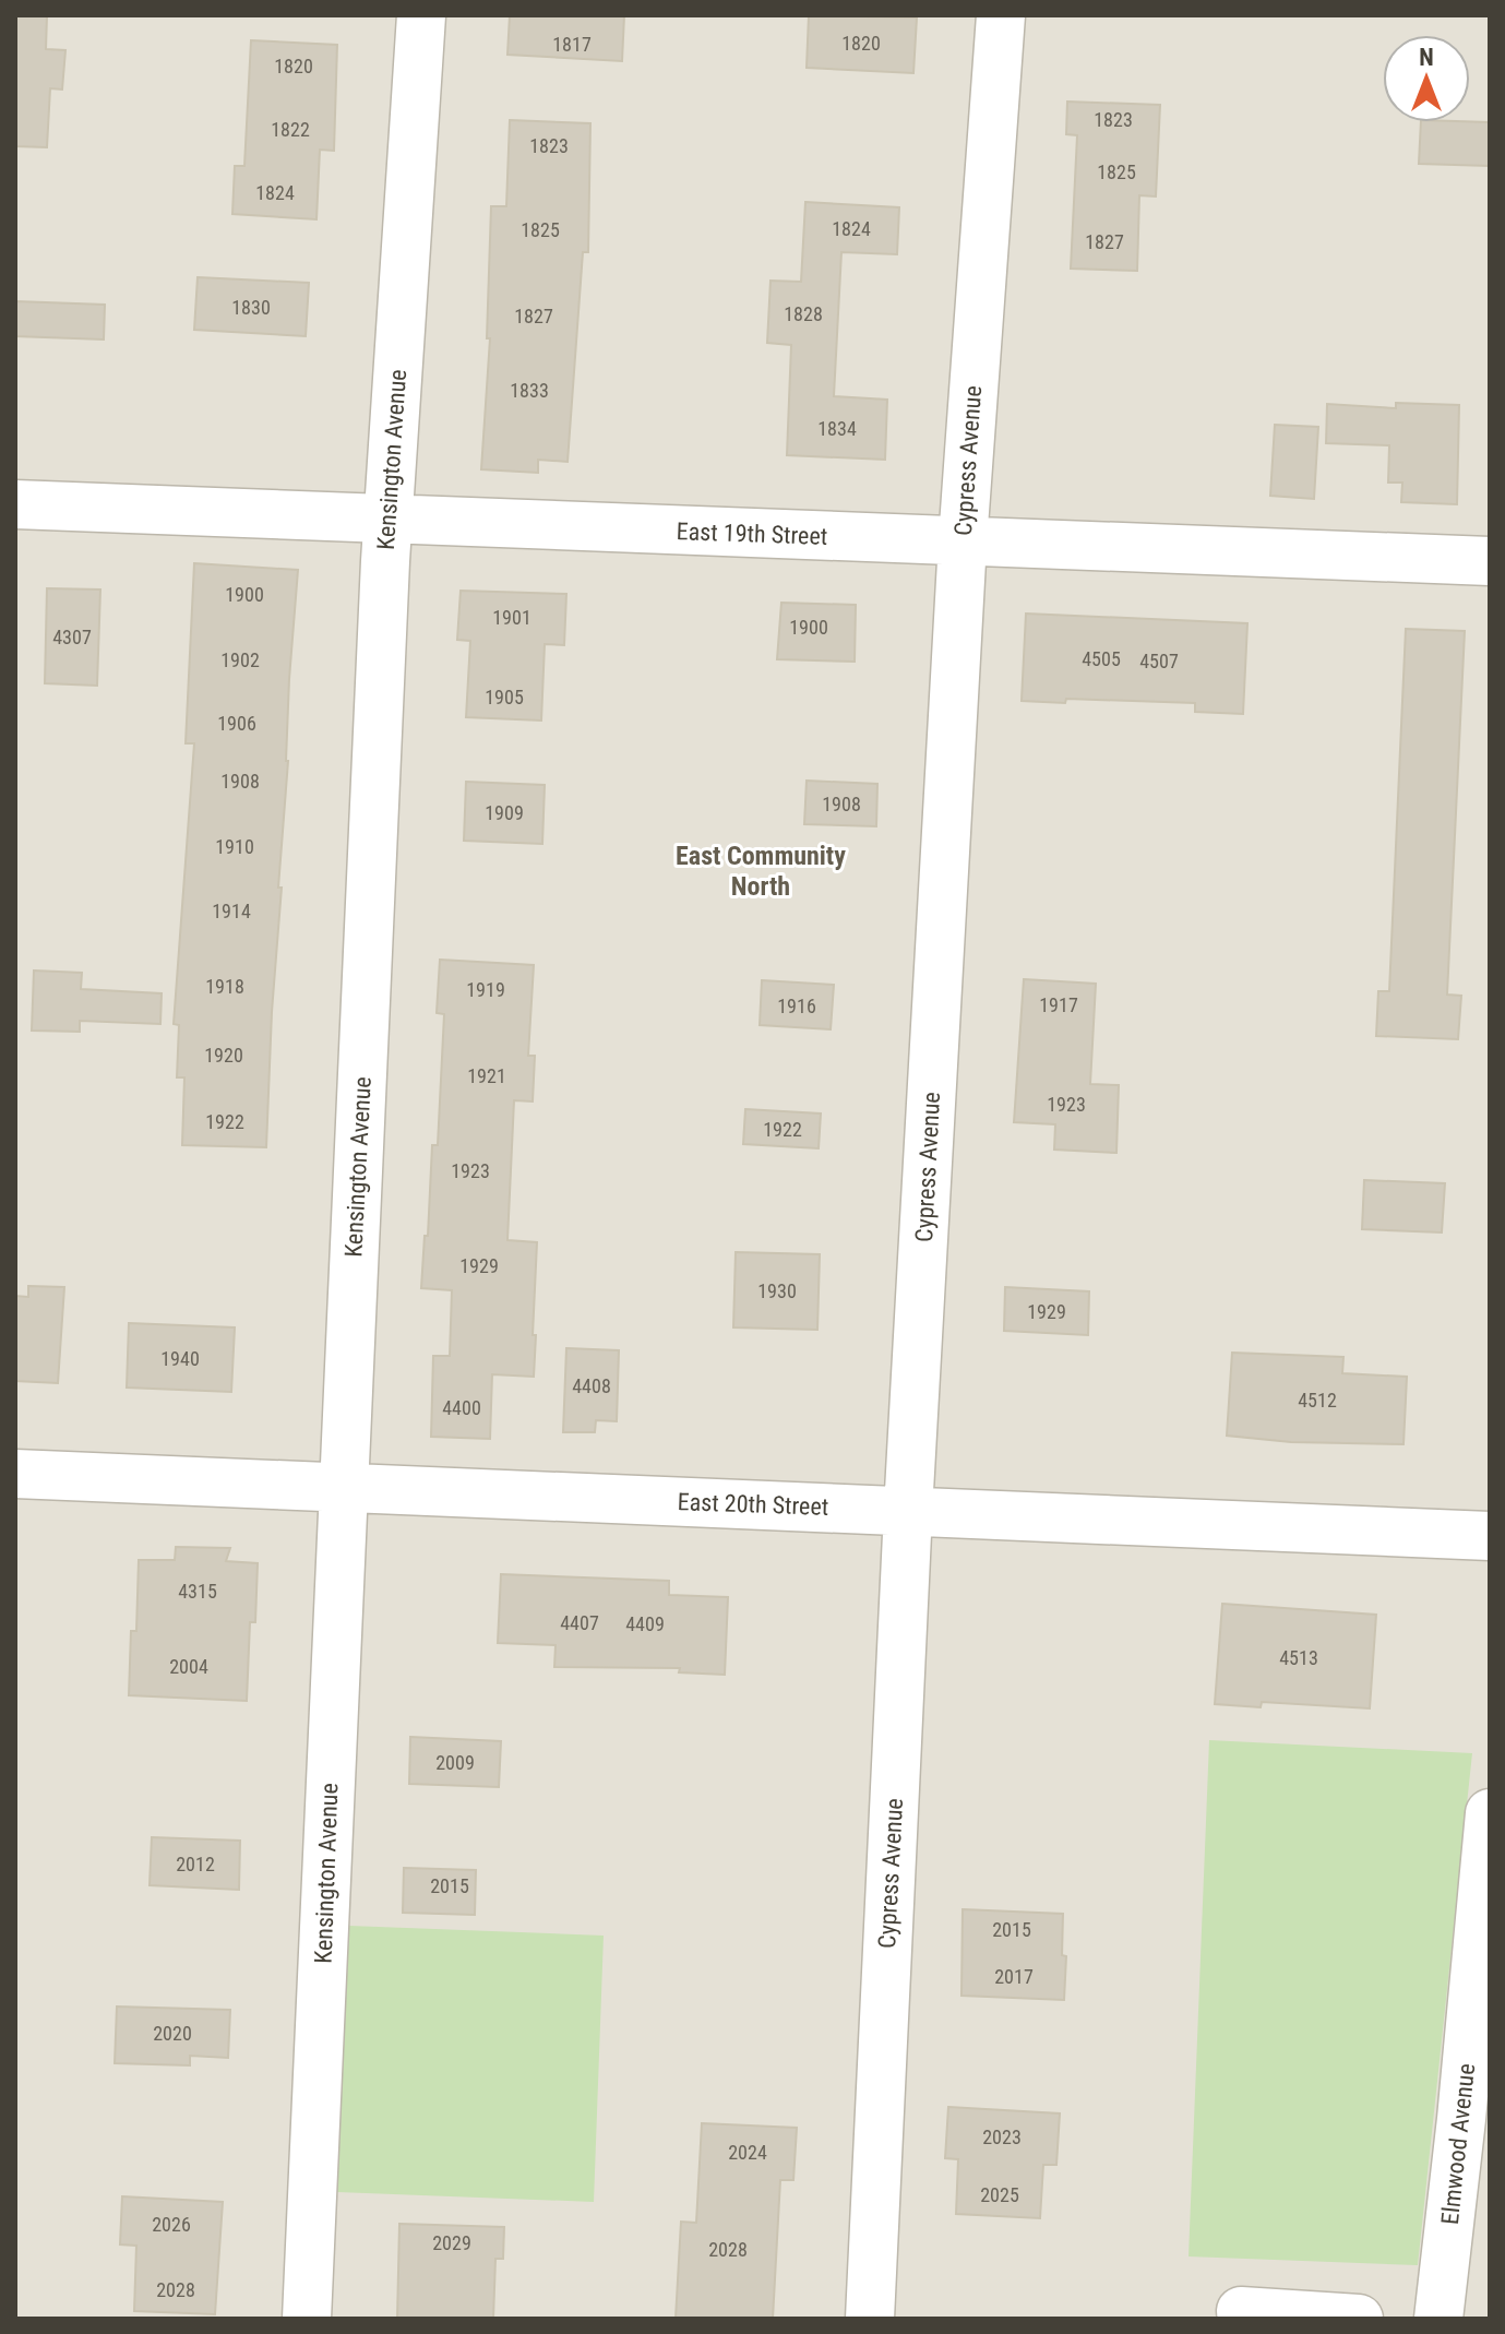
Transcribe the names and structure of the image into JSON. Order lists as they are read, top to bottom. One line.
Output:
{"streets":{"street":["Kensington Avenue","Cypress Avenue","East 19th Street","East 20th Street","Elmwood Avenue"]},"crossings":[["Kensington Avenue","East 19th Street"],["Kensington Avenue","East 20th Street"],["Cypress Avenue","East 19th Street"],["Cypress Avenue","East 20th Street"]],"districts":["East Community North"],"house_numbers":["1820","1817","1820","1823","1822","1823","1825","1824","1824","1825","1827","1830","1828","1827","1833","1834","1900","1901","1900","4307","4505","1902","4507","1905","1906","1908","1908","1909","1910","1914","1918","1919","1917","1916","1920","1921","1923","1922","1922","1923","1929","1930","1929","1940","4408","4512","4400","4315","4407","4409","4513","2004","2009","2012","2015","2015","2017","2020","2023","2024","2025","2026","2029","2028","2028"],"north":"top"}
